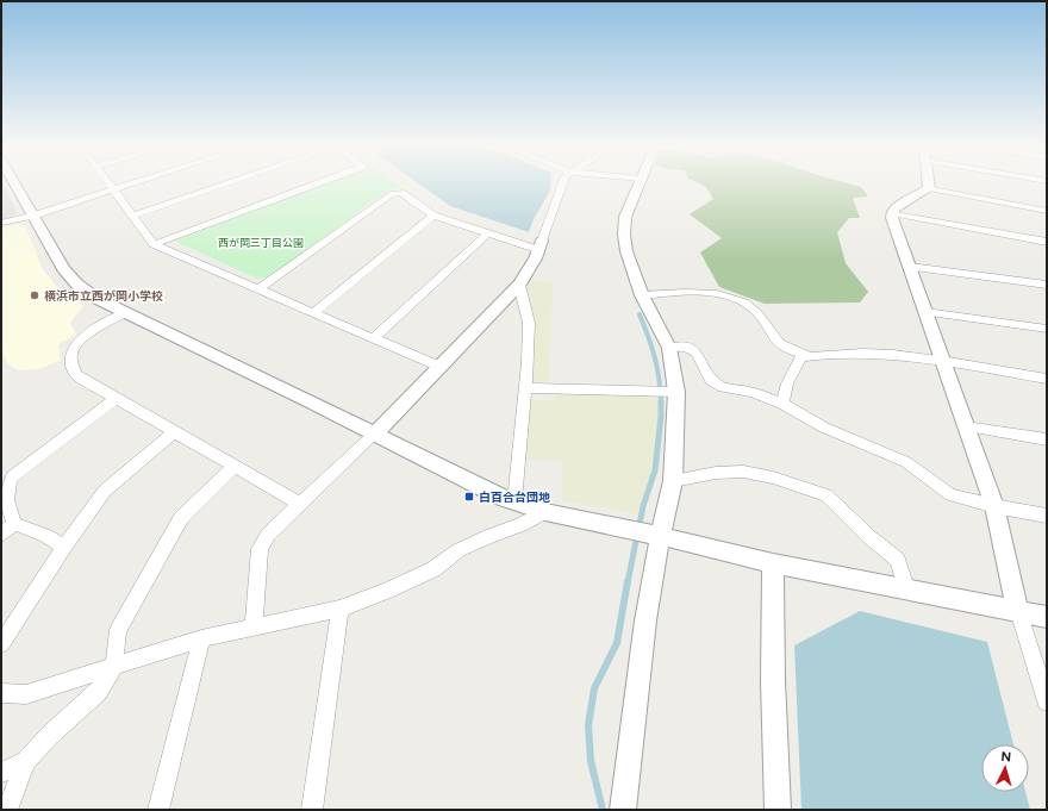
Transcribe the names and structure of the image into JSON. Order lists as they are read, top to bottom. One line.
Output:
{"parks":["西が岡三丁目公園"],"places":{"other":["横浜市立西が岡小学校"],"transit":["白百合台団地"]},"north":"top"}
